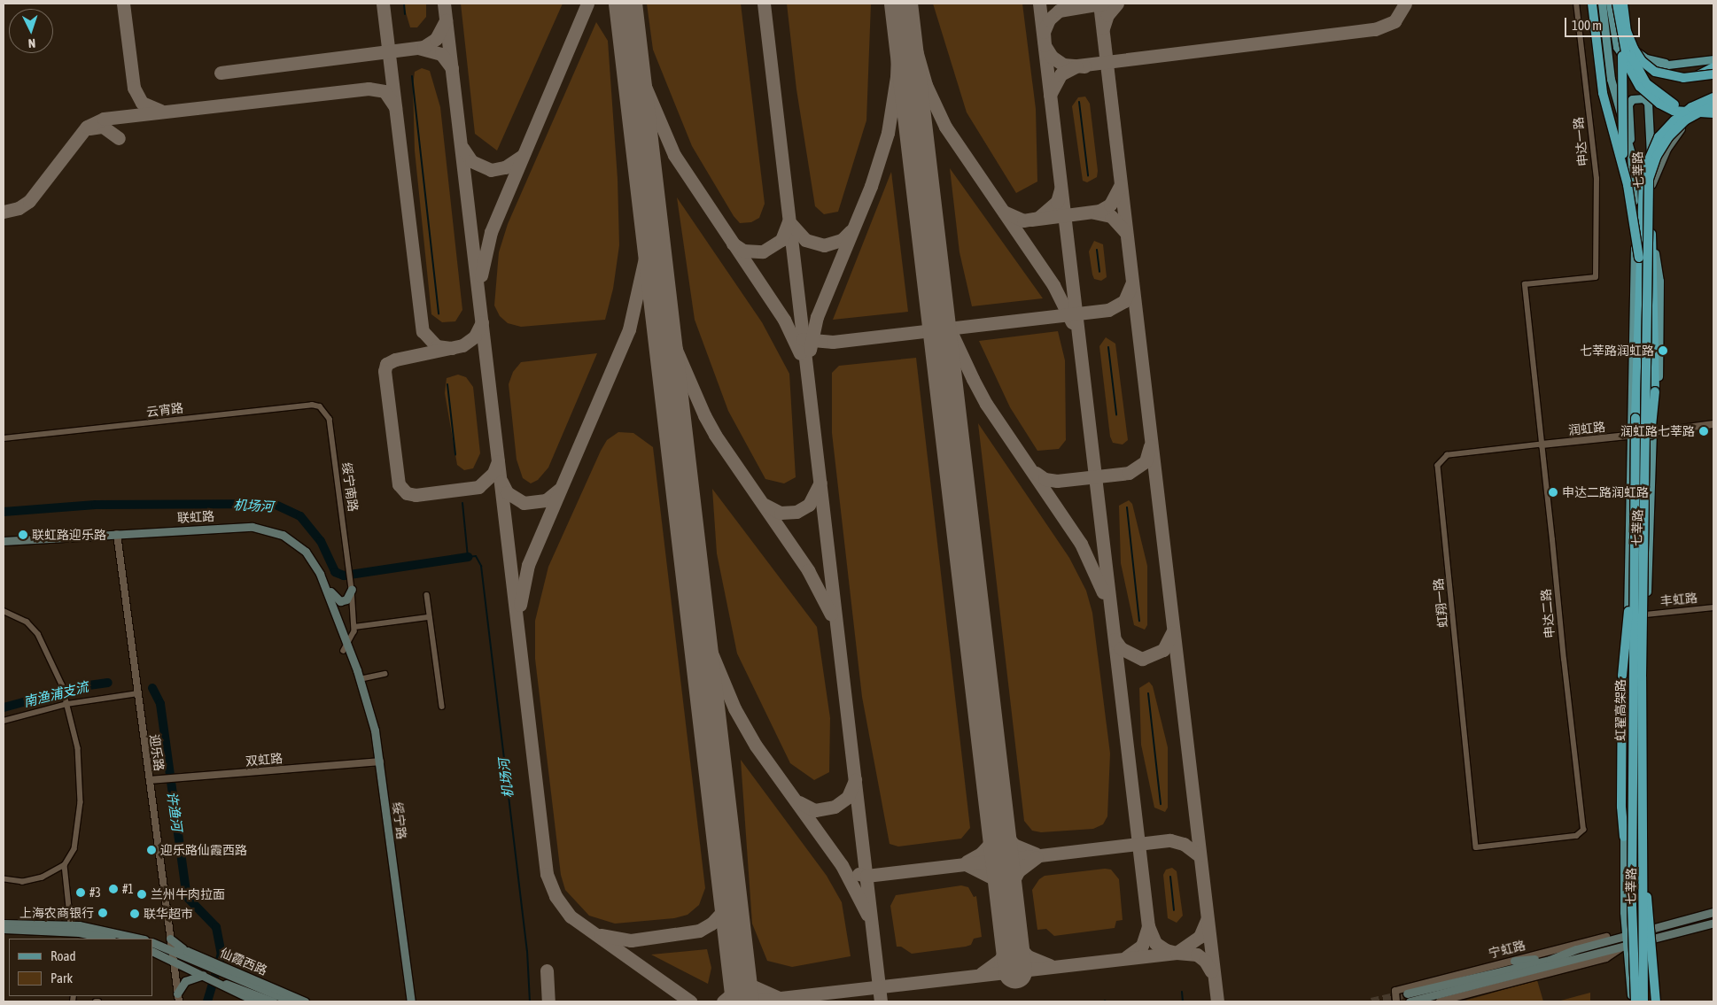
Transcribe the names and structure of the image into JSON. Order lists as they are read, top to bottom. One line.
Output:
{"streets":{"highway":["虹翟高架路"],"main road":["七莘路","联虹路","绥宁路","宁虹路","仙霞西路"],"street":["申达一路","云宵路","润虹路","绥宁南路","丰虹路","虹翔一路","申达二路","迎乐路","双虹路"]},"crossings":[["申达一路","申达二路"],["七莘路","润虹路"],["七莘路","丰虹路"],["七莘路","宁虹路"],["云宵路","绥宁南路"],["润虹路","虹翔一路"],["润虹路","申达二路"],["联虹路","迎乐路"],["联虹路","绥宁路"],["虹翔一路","申达二路"],["迎乐路","双虹路"],["迎乐路","仙霞西路"],["双虹路","绥宁路"]],"water":["机场河","南渔浦支流","许渔河"],"places":["七莘路润虹路","润虹路七莘路","申达二路润虹路","联虹路迎乐路","迎乐路仙霞西路","#1","#3","兰州牛肉拉面","上海农商银行","联华超市"],"legend":["Road","Park"],"scale_bar":"100 m","north":"bottom"}
